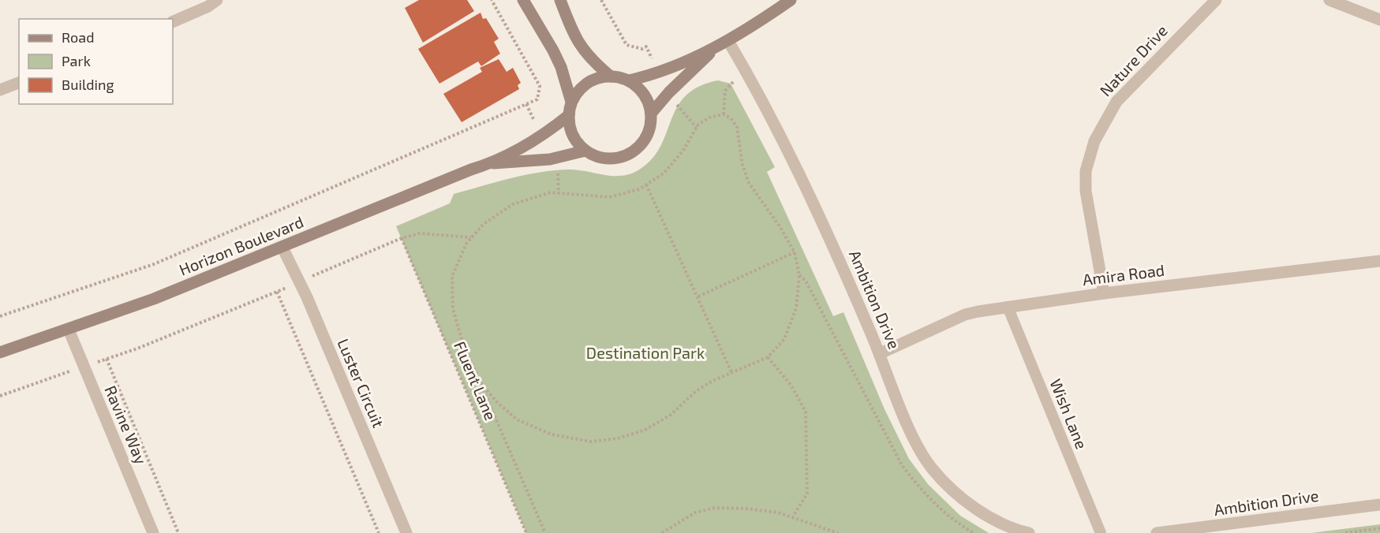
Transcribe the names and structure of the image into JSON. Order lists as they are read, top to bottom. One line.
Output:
{"streets":{"street":["Nature Drive","Horizon Boulevard","Amira Road","Ambition Drive","Luster Circuit","Ravine Way"],"lane":["Wish Lane"],"path":["Fluent Lane"]},"crossings":[["Nature Drive","Amira Road"],["Horizon Boulevard","Luster Circuit"],["Horizon Boulevard","Ravine Way"],["Amira Road","Ambition Drive"],["Amira Road","Wish Lane"]],"parks":["Destination Park"],"legend":["Road","Park","Building"]}
